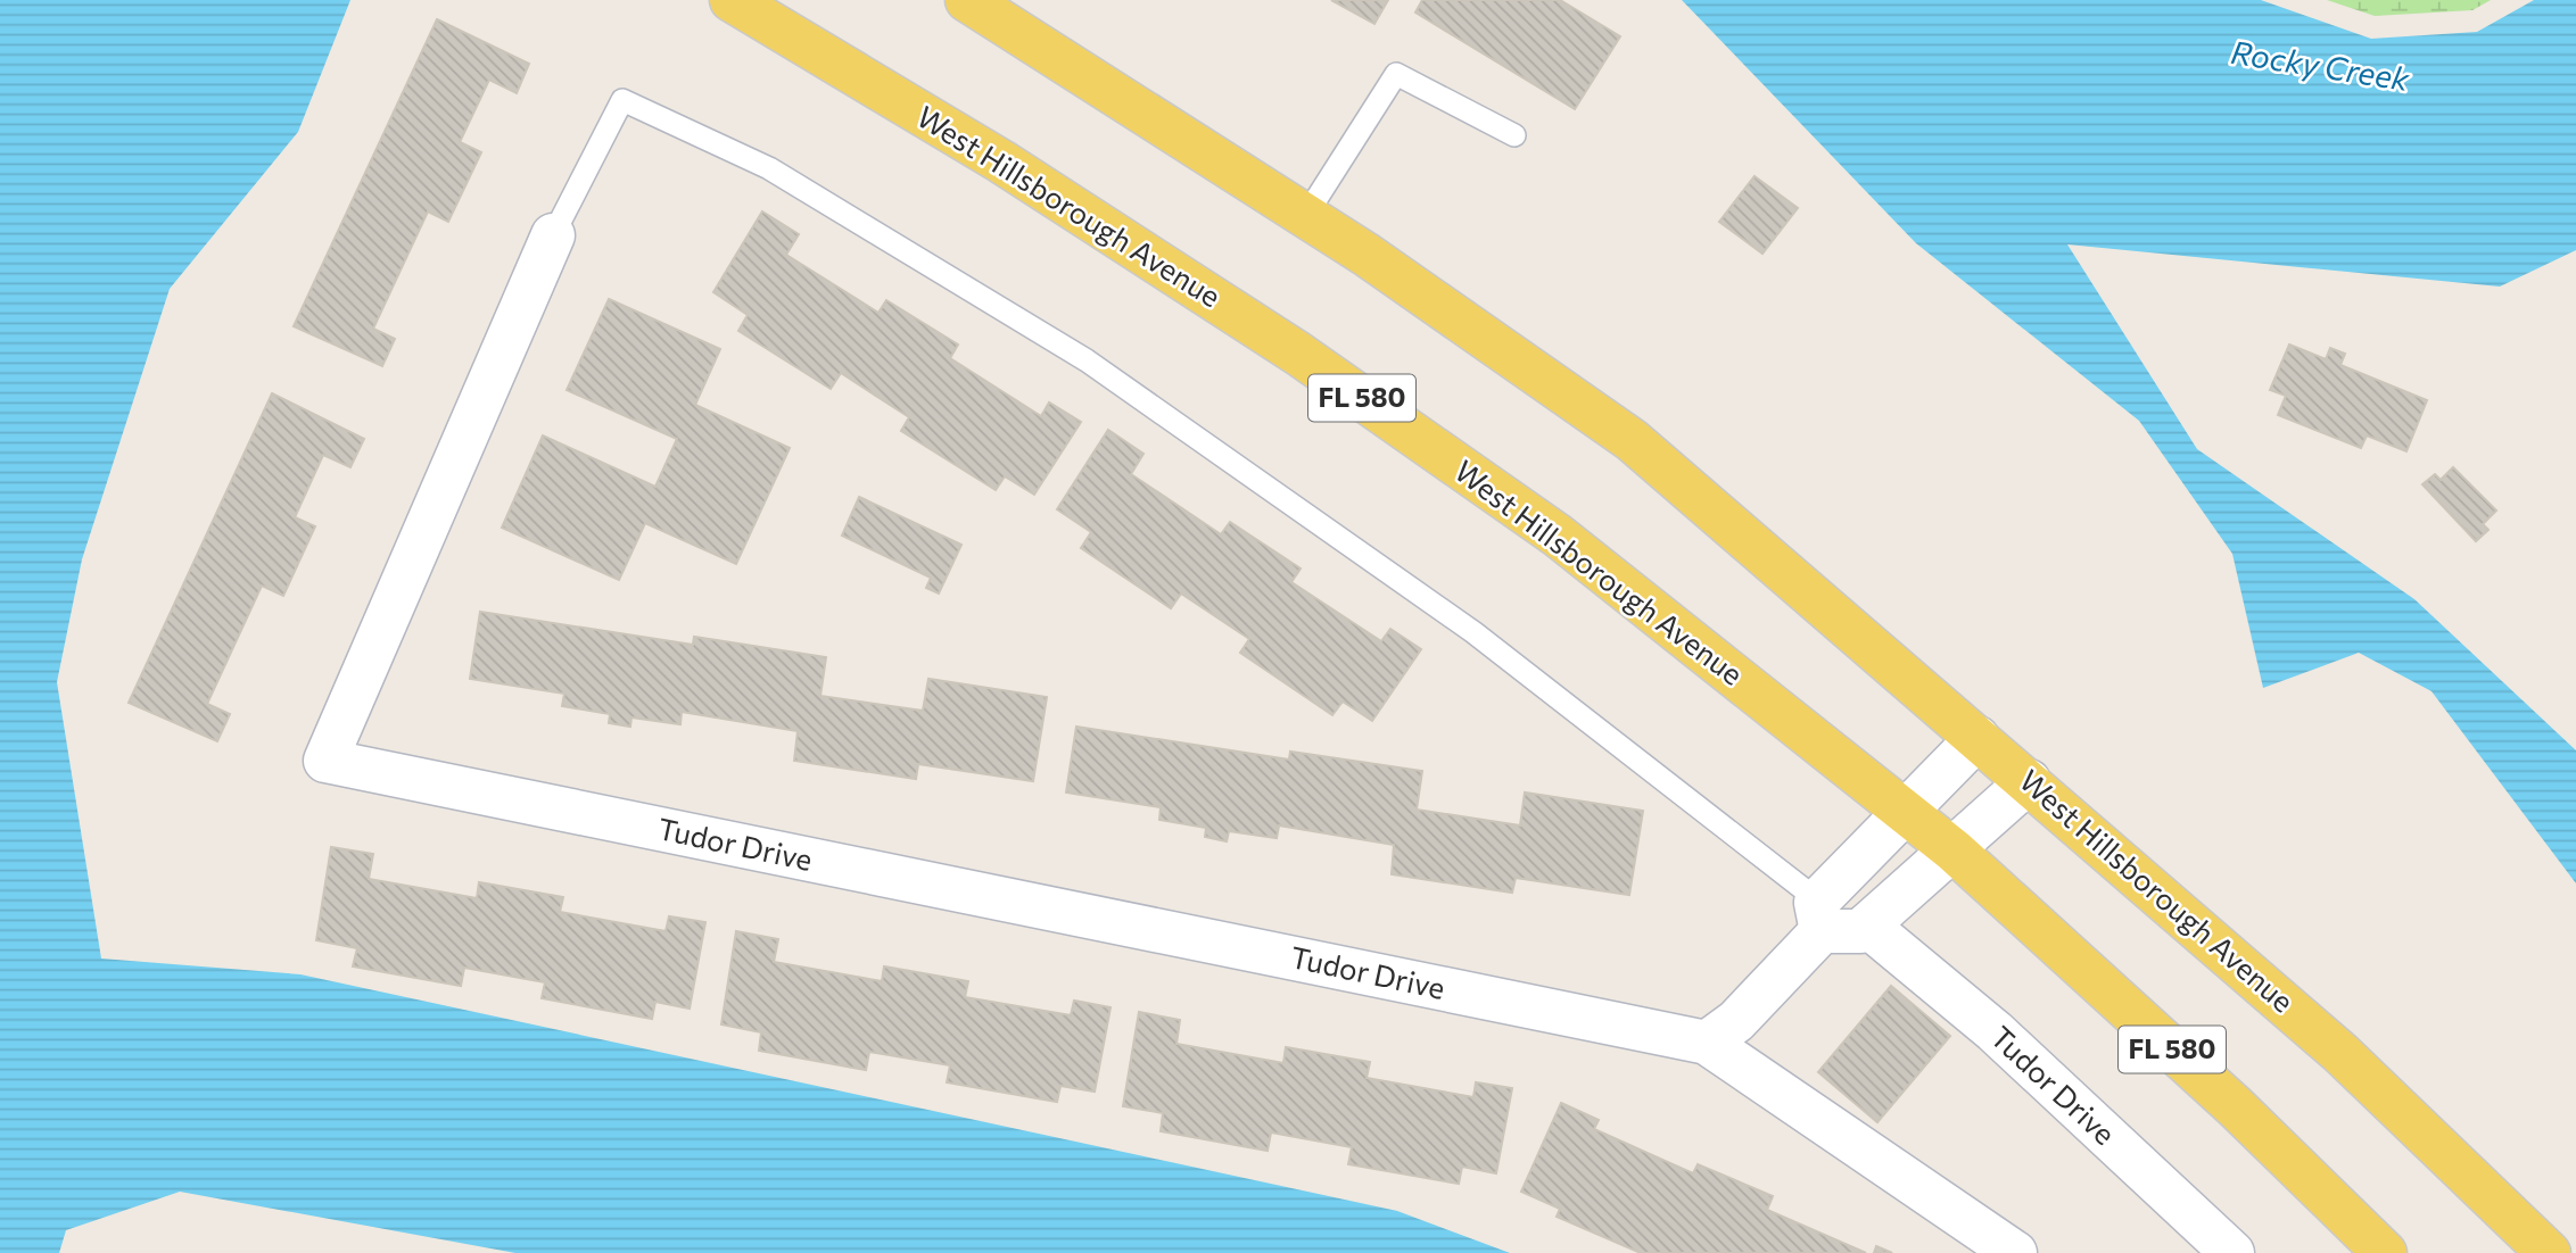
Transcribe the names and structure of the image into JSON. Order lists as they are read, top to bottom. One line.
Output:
{"streets":{"main road":["West Hillsborough Avenue","FL 580"],"street":["Tudor Drive"]},"water":["Rocky Creek"]}
